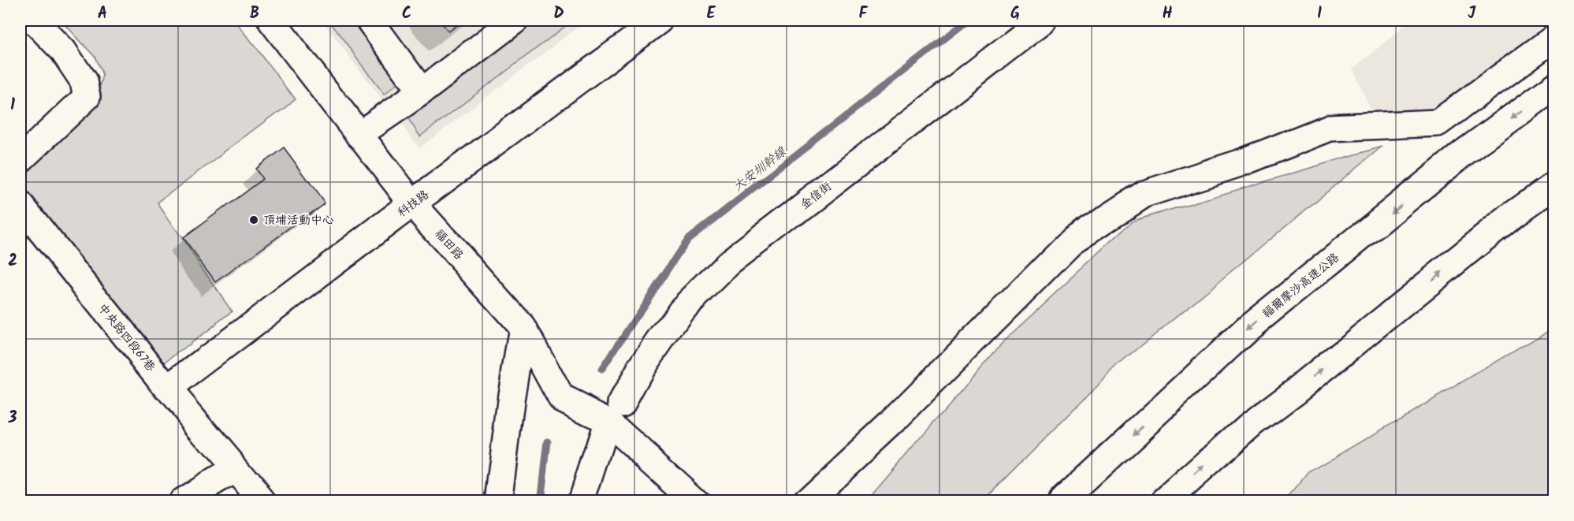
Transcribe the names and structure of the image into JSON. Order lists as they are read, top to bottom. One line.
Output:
{"streets":{"main road":["金信街","科技路","福田路","福爾摩沙高速公路","中央路四段67巷"]},"crossings":[["科技路","福田路"],["科技路","中央路四段67巷"]],"water":["大安圳幹線"],"places":["頂埔活動中心"],"grid":{"columns":["A","B","C","D","E","F","G","H","I","J"],"rows":["1","2","3"]}}
